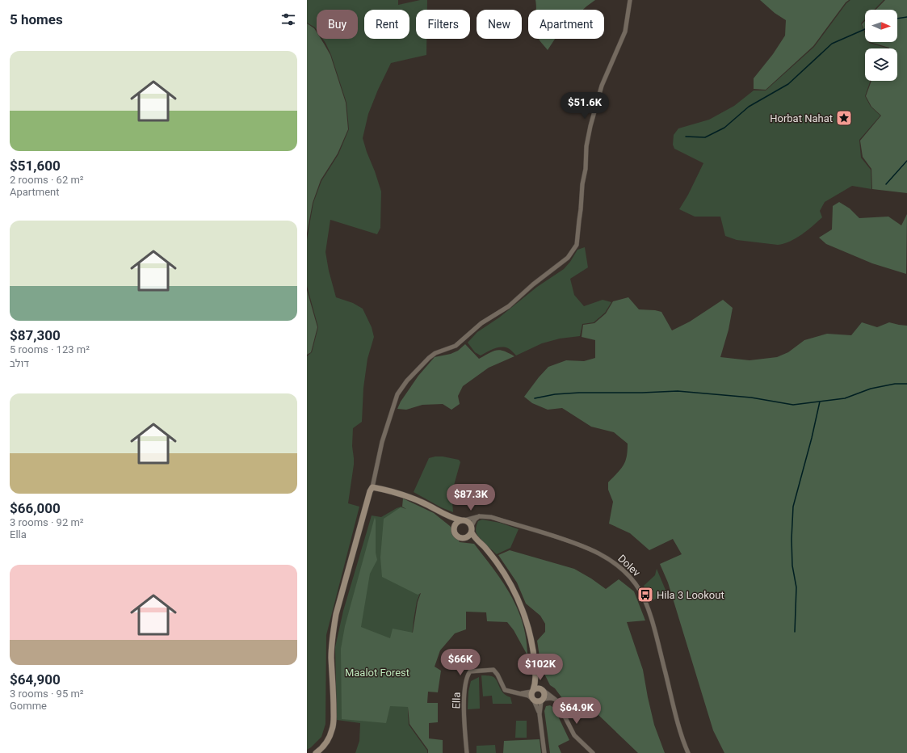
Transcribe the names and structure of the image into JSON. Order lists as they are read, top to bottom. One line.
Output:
{"streets":{"street":["Dolev","Ella"]},"parks":["Maalot Forest"],"places":{"place":["Horbat Nahat"],"bus stop":["Hila 3 Lookout"]},"north":"right","page":{"heading":"5 homes","chip":["Buy","Rent","Filters","New","Apartment"],"list":[{"name":"$51,600","note":"2 rooms · 62 m² · Apartment"},{"name":"$87,300","note":"5 rooms · 123 m² · דולב"},{"name":"$66,000","note":"3 rooms · 92 m² · Ella"},{"name":"$64,900","note":"3 rooms · 95 m² · Gomme"}],"price":["$51.6K","$87.3K","$66K","$102K","$64.9K"]}}
